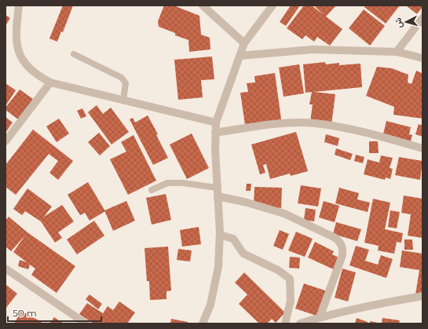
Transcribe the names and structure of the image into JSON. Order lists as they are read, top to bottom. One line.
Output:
{"scale_bar":"50 m","north":"left"}
